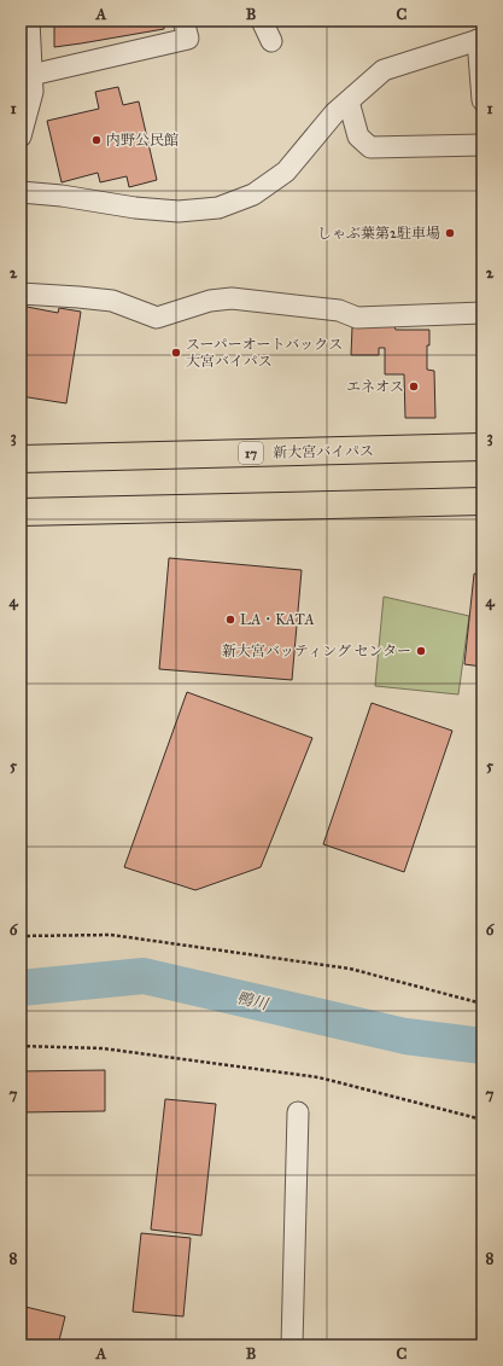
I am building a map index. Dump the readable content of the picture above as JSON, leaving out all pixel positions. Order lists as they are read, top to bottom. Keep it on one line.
{"streets":{"highway":["新大宮バイパス","17"]},"water":["鴨川"],"places":["内野公民館","しゃぶ葉第2駐車場","スーパーオートバックス 大宮バイパス","エネオス","LA・KATA","新大宮バッティング センター"],"grid":{"columns":["A","B","C"],"rows":["1","2","3","4","5","6","7","8"]}}
